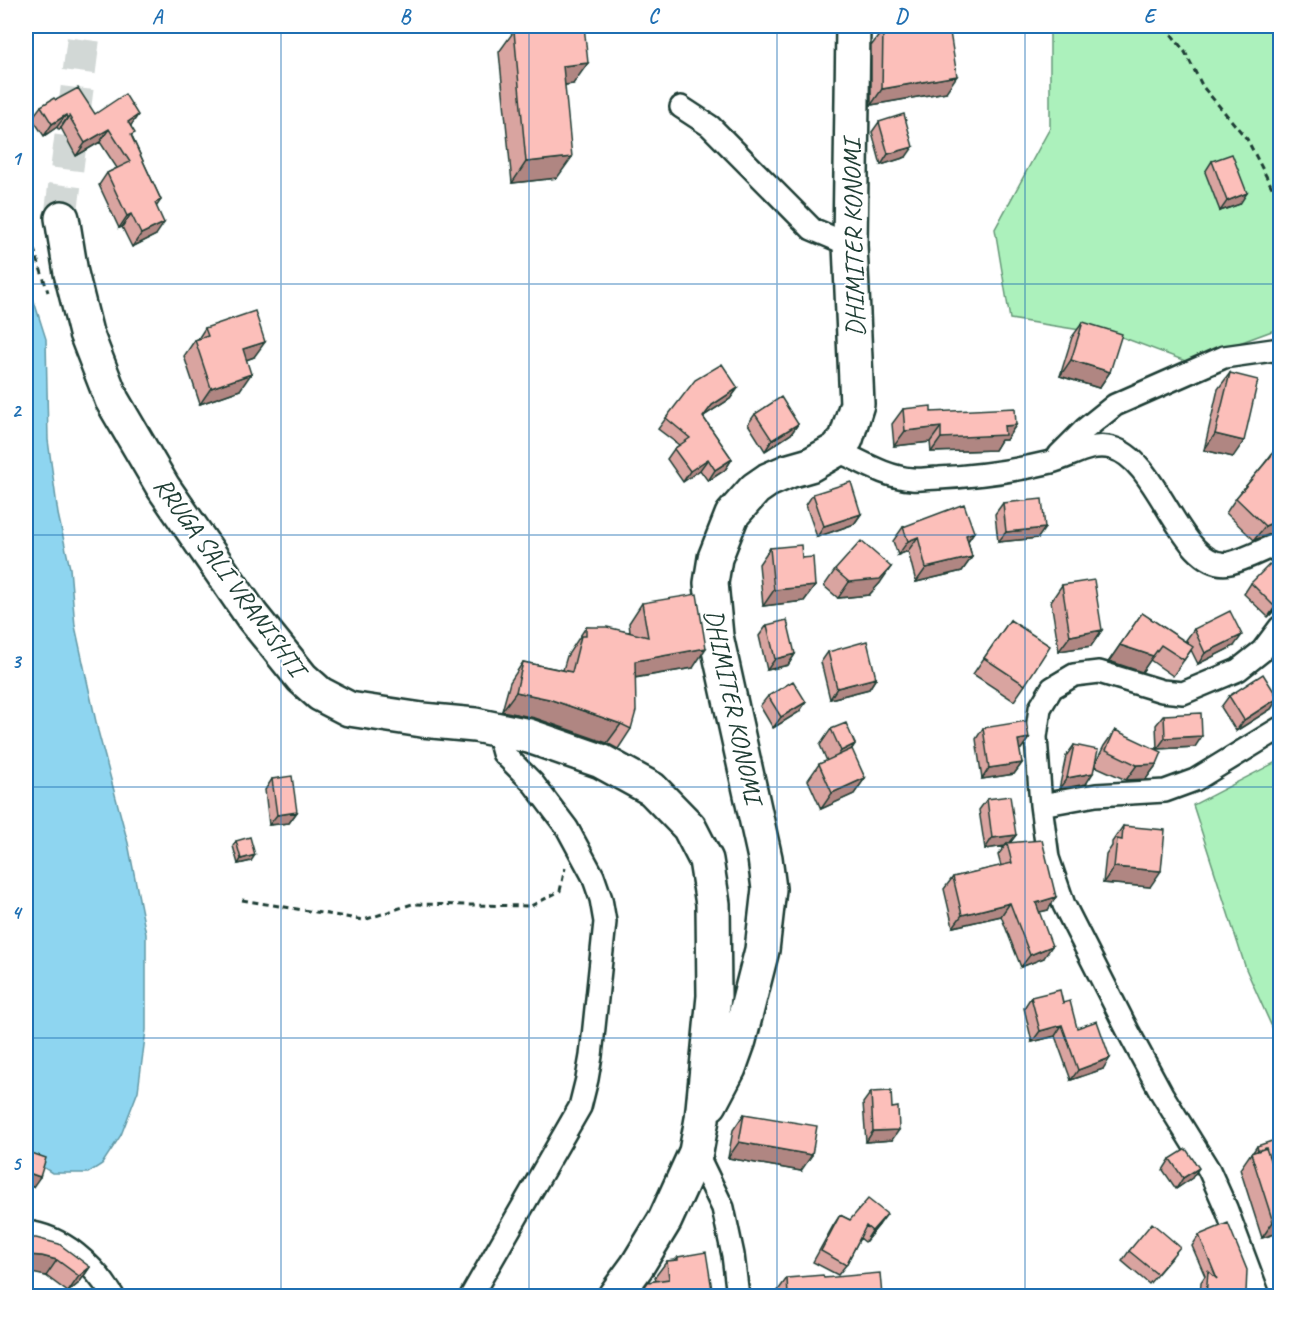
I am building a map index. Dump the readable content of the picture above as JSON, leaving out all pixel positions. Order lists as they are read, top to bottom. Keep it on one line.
{"streets":{"main road":["DHIMITER KONOMI","RRUGA SALI VRANISHTI"]},"crossings":[["DHIMITER KONOMI","RRUGA SALI VRANISHTI"]],"grid":{"columns":["A","B","C","D","E"],"rows":["1","2","3","4","5"]}}
